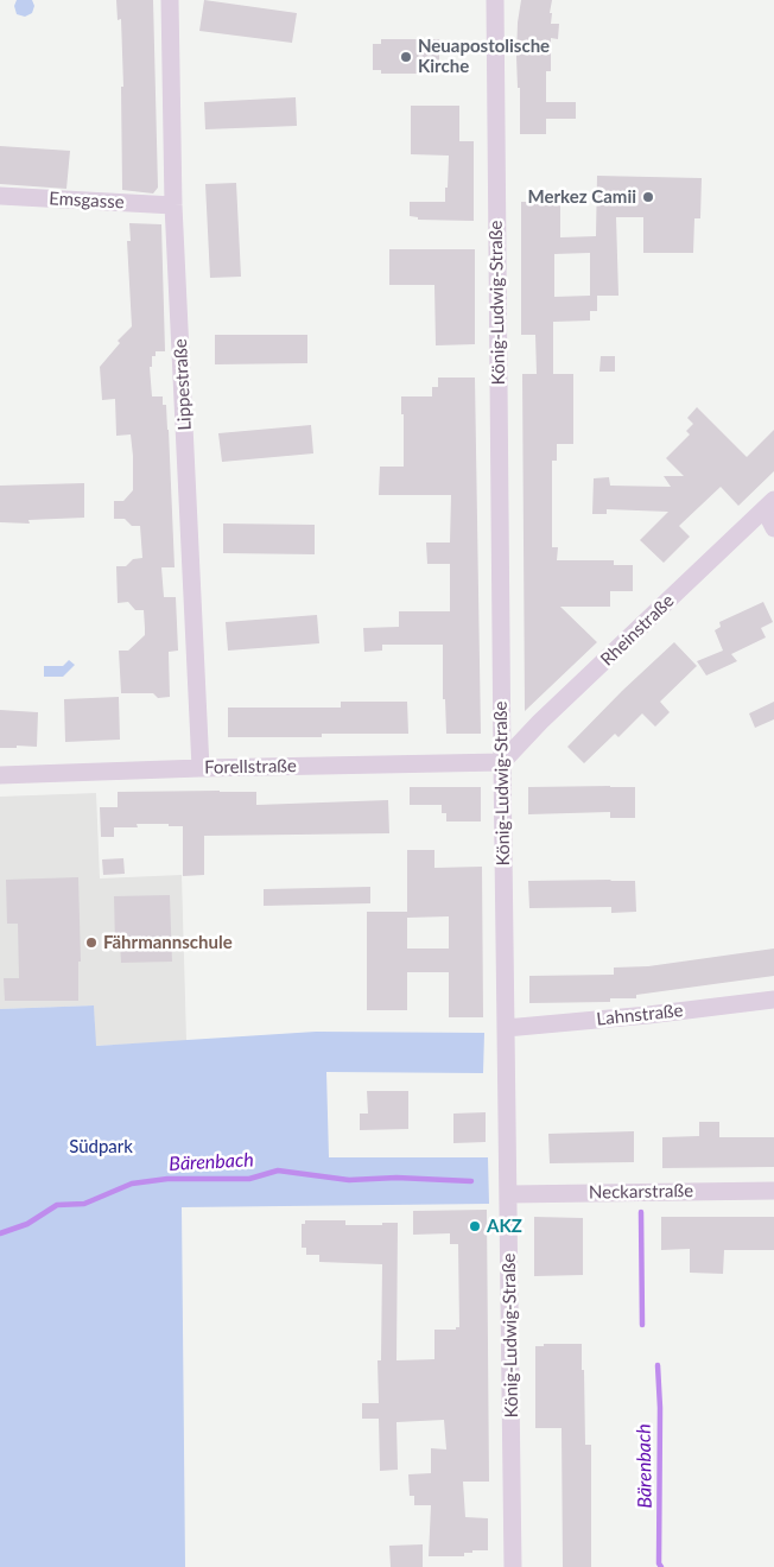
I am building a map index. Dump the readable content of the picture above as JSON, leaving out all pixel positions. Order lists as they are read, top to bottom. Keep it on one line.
{"streets":{"street":["Emsgasse","König-Ludwig-Straße","Lippestraße","Rheinstraße","Forellstraße","Lahnstraße","Neckarstraße"]},"crossings":[["Emsgasse","Lippestraße"],["König-Ludwig-Straße","Rheinstraße"],["König-Ludwig-Straße","Forellstraße"],["König-Ludwig-Straße","Lahnstraße"],["König-Ludwig-Straße","Neckarstraße"],["Lippestraße","Forellstraße"],["Rheinstraße","Forellstraße"]],"water":["Bärenbach"],"parks":["Südpark"],"places":["Neuapostolische Kirche","Merkez Camii","Fährmannschule","AKZ"]}
